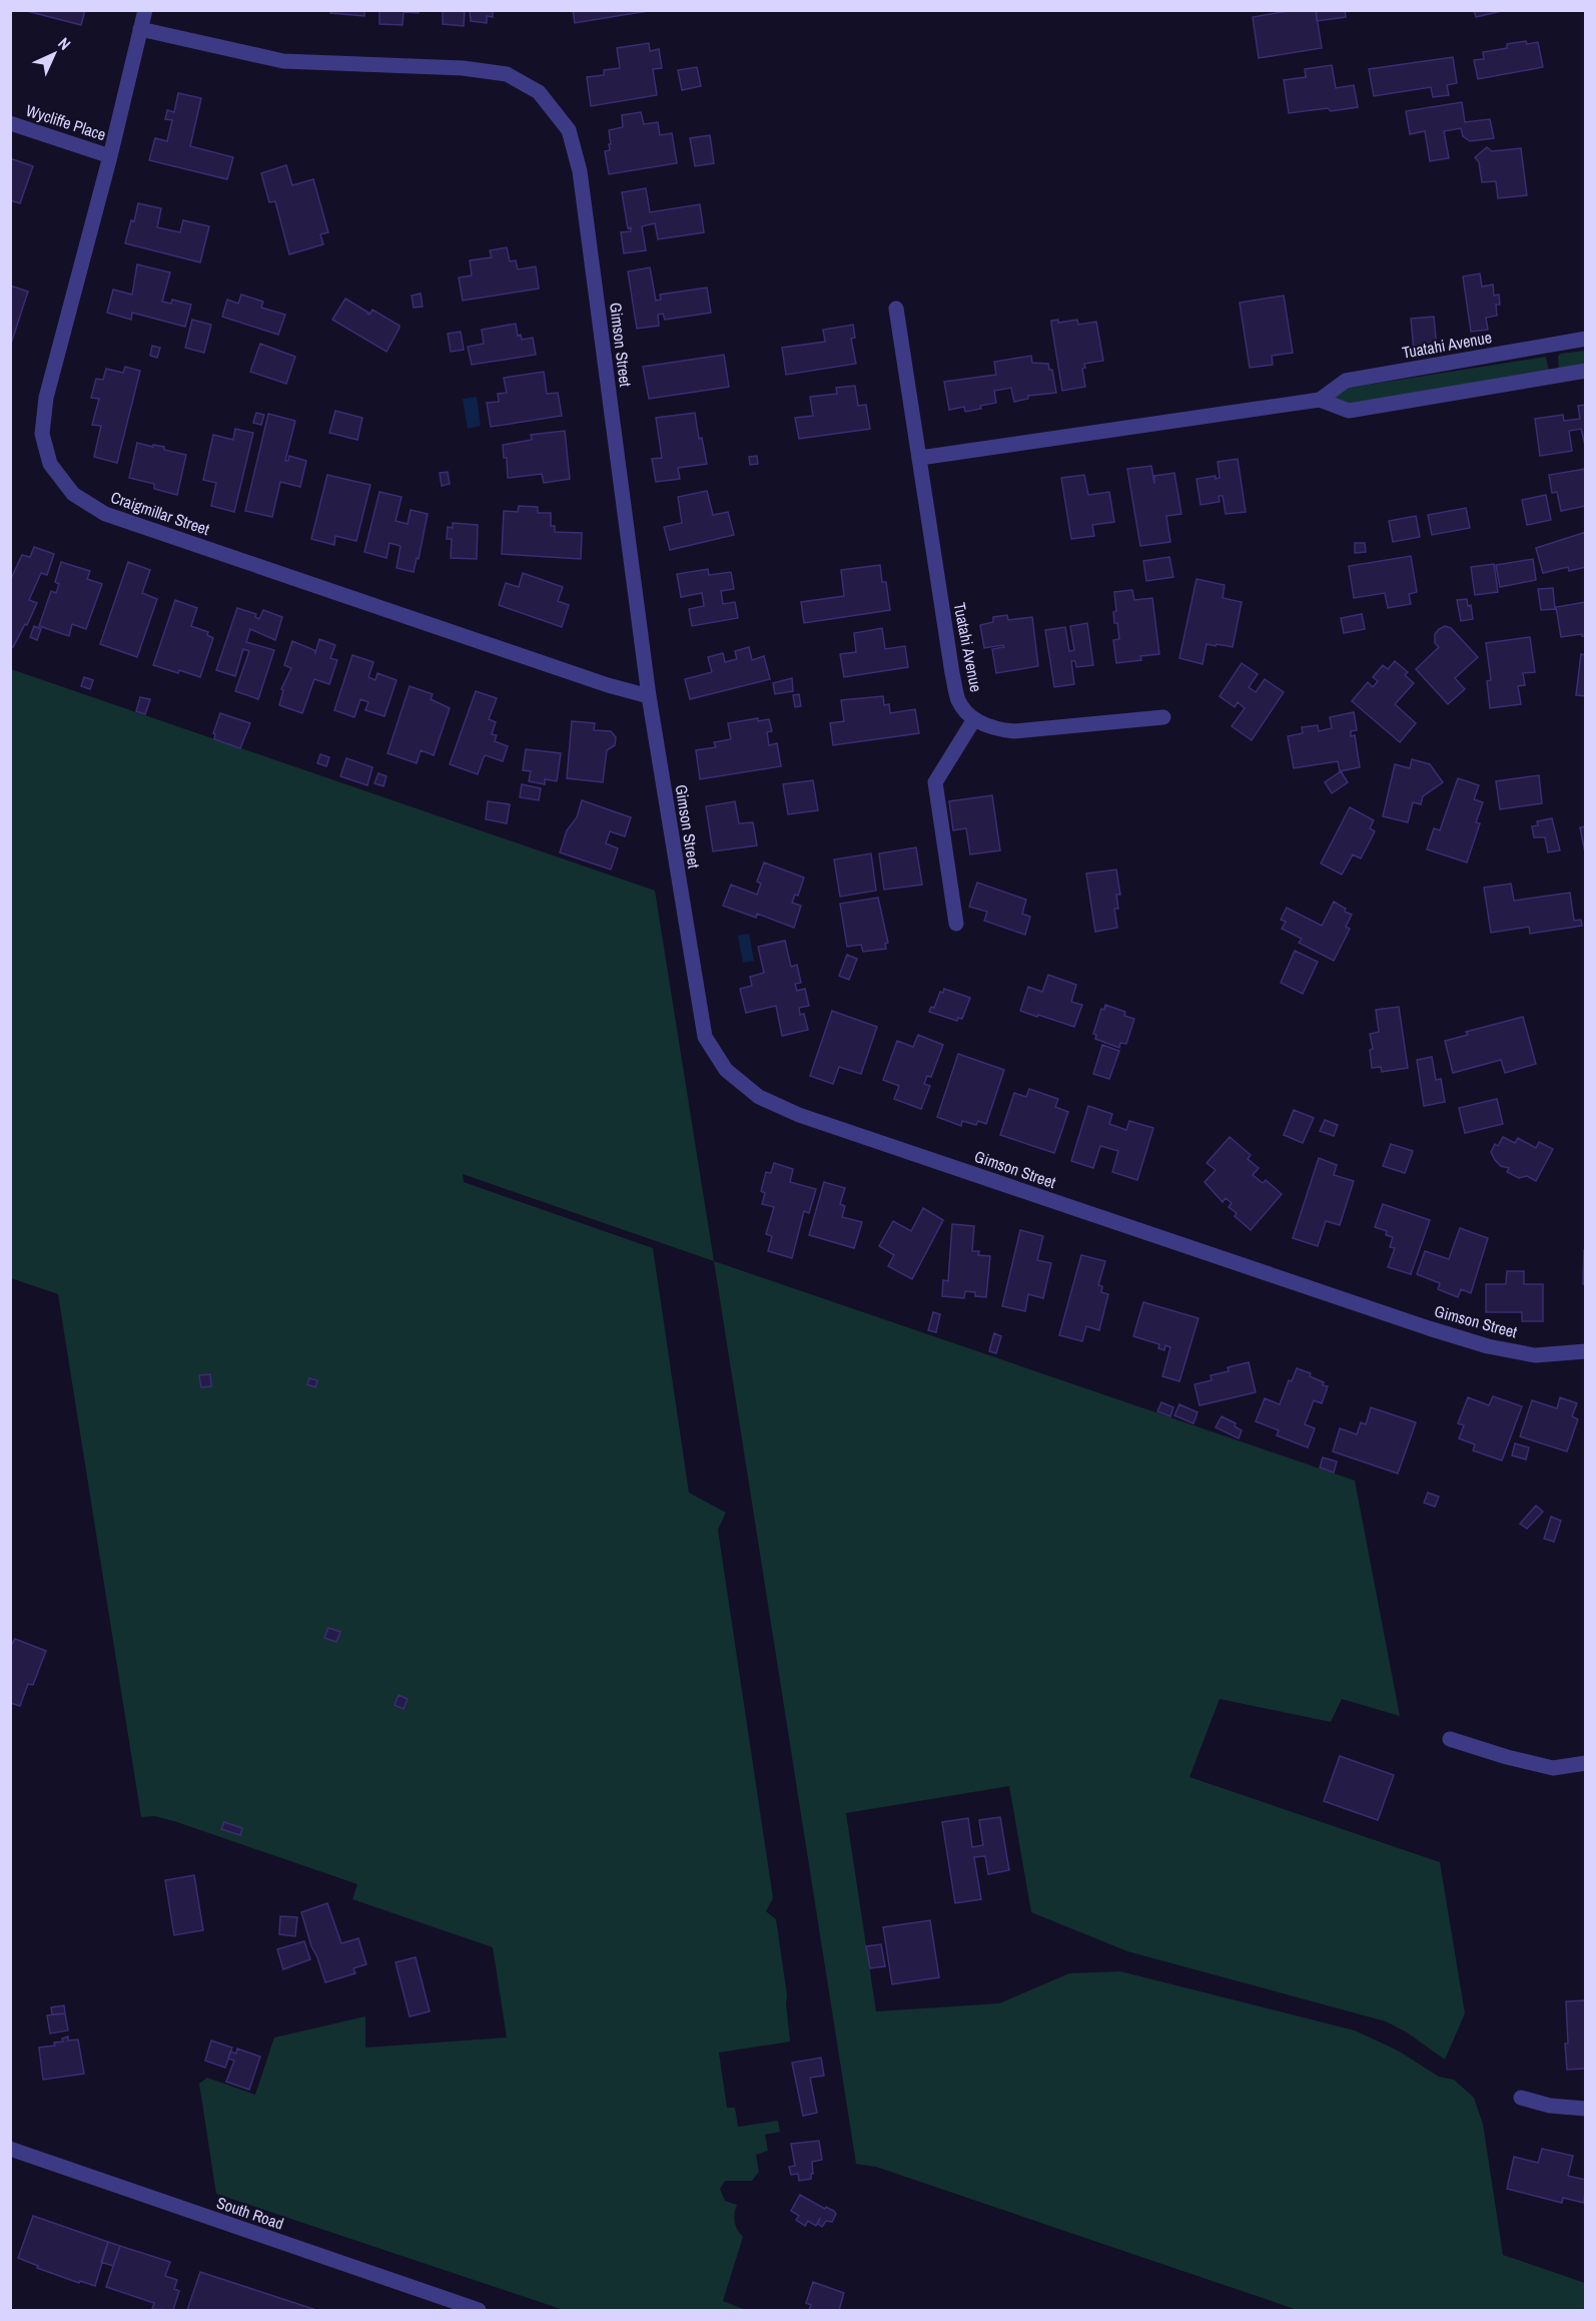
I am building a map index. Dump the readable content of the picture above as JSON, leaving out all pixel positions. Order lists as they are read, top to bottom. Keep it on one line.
{"streets":{"street":["Wycliffe Place","Gimson Street","Tuatahi Avenue","Craigmillar Street","South Road"]},"crossings":[["Wycliffe Place","Craigmillar Street"],["Gimson Street","Craigmillar Street"]],"north":"top right"}
